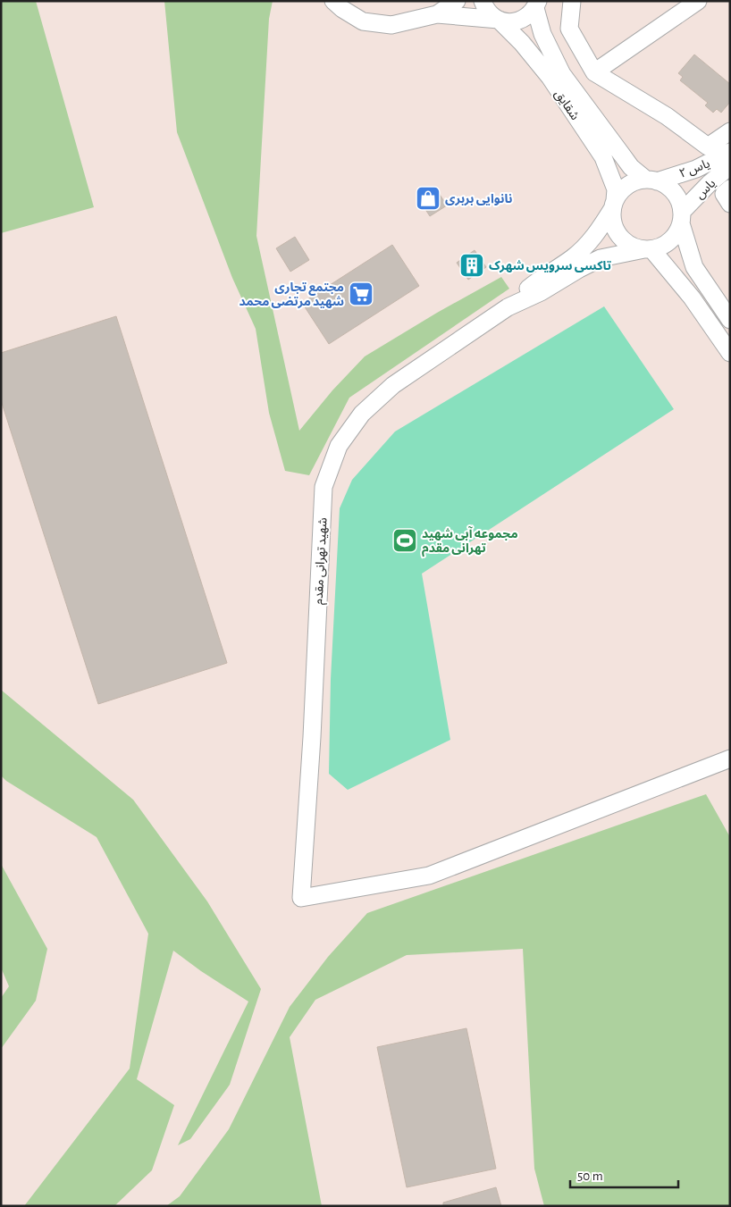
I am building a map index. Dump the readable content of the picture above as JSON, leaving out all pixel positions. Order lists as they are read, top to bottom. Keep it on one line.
{"streets":{"street":["شقایق","یاس ۲","یاس","شهید تهرانی مقدم"]},"crossings":[["شقایق","یاس ۲"],["شقایق","یاس"],["شقایق","شهید تهرانی مقدم"],["یاس ۲","یاس"],["یاس ۲","شهید تهرانی مقدم"],["یاس","شهید تهرانی مقدم"]],"places":{"shop":["نانوایی بربری"],"building":["تاکسی سرویس شهرک"],"supermarket":["مجتمع تجاری شهید مرتضی محمد"],"sports":["مجموعه آبی شهید تهرانی مقدم"]},"scale_bar":"50 m"}
